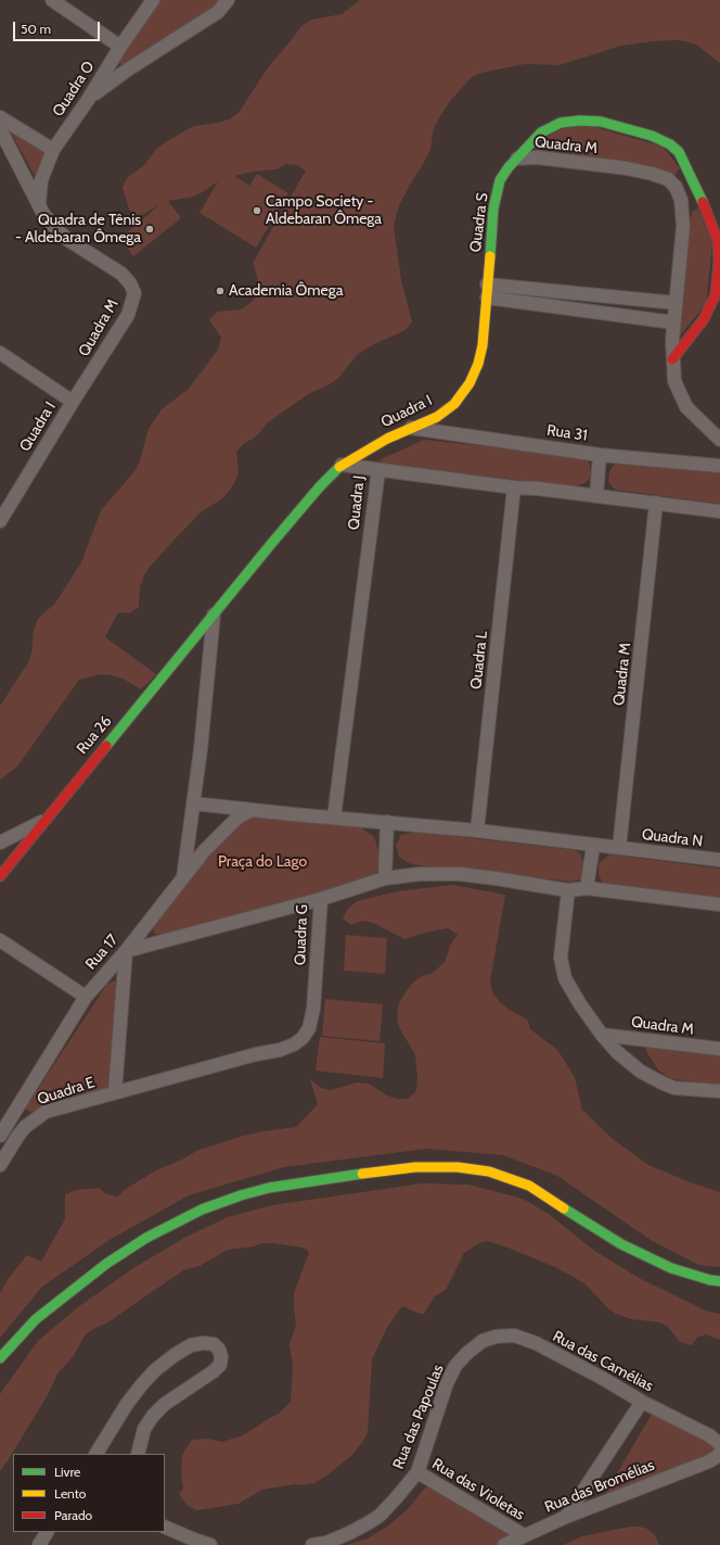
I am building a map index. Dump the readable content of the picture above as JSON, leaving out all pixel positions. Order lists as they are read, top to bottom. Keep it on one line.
{"streets":{"street":["Quadra O","Quadra M","Quadra S","Quadra I","Rua 31","Quadra J","Quadra L","Rua 26","Quadra N","Quadra G","Rua 17","Quadra E","Rua das Camélias","Rua das Papoulas","Rua das Bromélias","Rua das Violetas"]},"crossings":[["Quadra M","Quadra S"],["Quadra M","Quadra I"],["Quadra M","Quadra N"],["Quadra S","Quadra I"],["Quadra I","Rua 31"],["Quadra I","Quadra J"],["Quadra J","Rua 26"],["Quadra G","Rua 17"],["Quadra G","Quadra E"],["Rua das Camélias","Rua das Papoulas"],["Rua das Papoulas","Rua das Violetas"],["Rua das Bromélias","Rua das Violetas"]],"parks":["Praça do Lago"],"places":["Campo Society - Aldebaran Ômega","Quadra de Tênis - Aldebaran Ômega","Academia Ômega"],"legend":["Livre","Lento","Parado"],"scale_bar":"50 m"}
